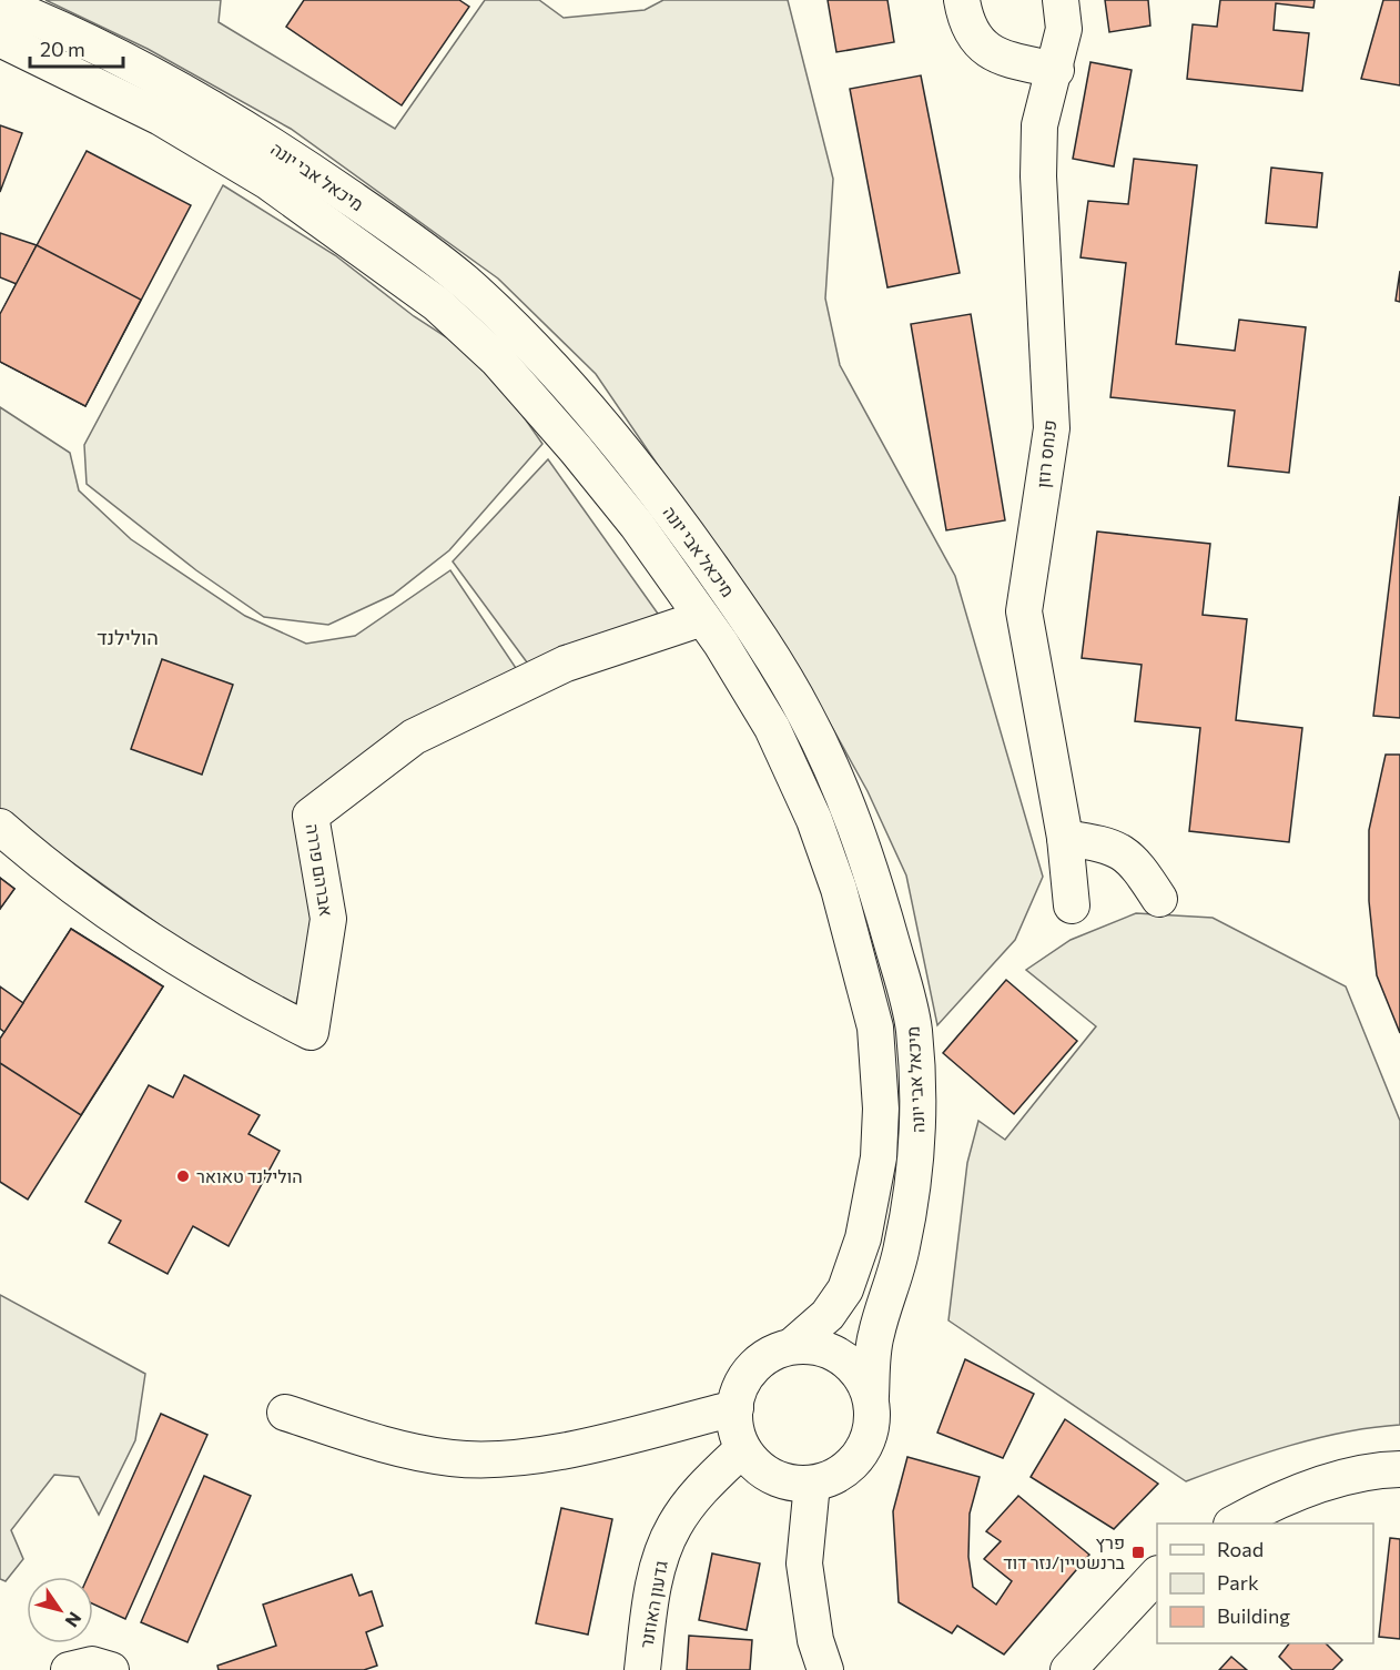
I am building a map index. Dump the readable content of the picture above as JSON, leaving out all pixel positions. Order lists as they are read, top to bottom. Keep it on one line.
{"streets":{"street":["מיכאל אבי יונה","פנחס רוזן","אברהם פררה","גדעון האוזנר"]},"crossings":[["מיכאל אבי יונה","אברהם פררה"],["מיכאל אבי יונה","גדעון האוזנר"]],"districts":["הולילנד"],"places":{"other":["הולילנד טאואר"],"transit":["פרץ ברנשטיין/נזר דוד"]},"legend":["Road","Park","Building"],"scale_bar":"20 m","north":"bottom right"}
